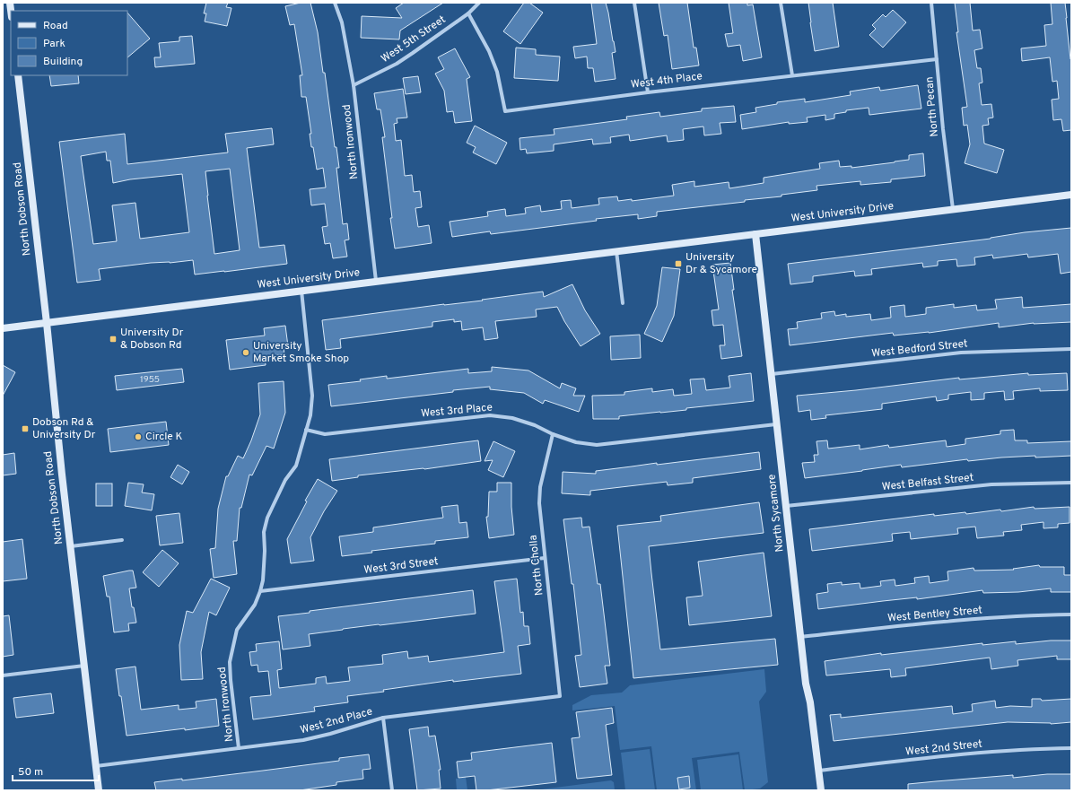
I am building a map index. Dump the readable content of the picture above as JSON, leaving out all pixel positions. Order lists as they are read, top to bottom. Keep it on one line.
{"streets":{"main road":["North Dobson Road","West University Drive","North Sycamore"],"street":["West 5th Street","West 4th Place","North Pecan","North Ironwood","West Bedford Street","West 3rd Place","West Belfast Street","North Cholla","West 3rd Street","West Bentley Street","West 2nd Place","West 2nd Street"]},"crossings":[["West 5th Street","West 4th Place"],["West 5th Street","North Ironwood"],["West 4th Place","North Pecan"],["North Pecan","West University Drive"],["North Ironwood","West University Drive"],["North Ironwood","West 3rd Place"],["North Ironwood","West 3rd Street"],["North Ironwood","West 2nd Place"],["North Dobson Road","West University Drive"],["North Dobson Road","West 2nd Place"],["West University Drive","North Sycamore"],["West Bedford Street","North Sycamore"],["West 3rd Place","North Sycamore"],["West 3rd Place","North Cholla"],["West Belfast Street","North Sycamore"],["North Sycamore","West Bentley Street"],["North Sycamore","West 2nd Street"],["North Cholla","West 3rd Street"],["North Cholla","West 2nd Place"]],"places":{"transit":["University Dr & Sycamore","University Dr & Dobson Rd","Dobson Rd & University Dr"],"other":["University Market Smoke Shop","Circle K"]},"house_numbers":["1955"],"legend":["Road","Park","Building"],"scale_bar":"50 m"}
